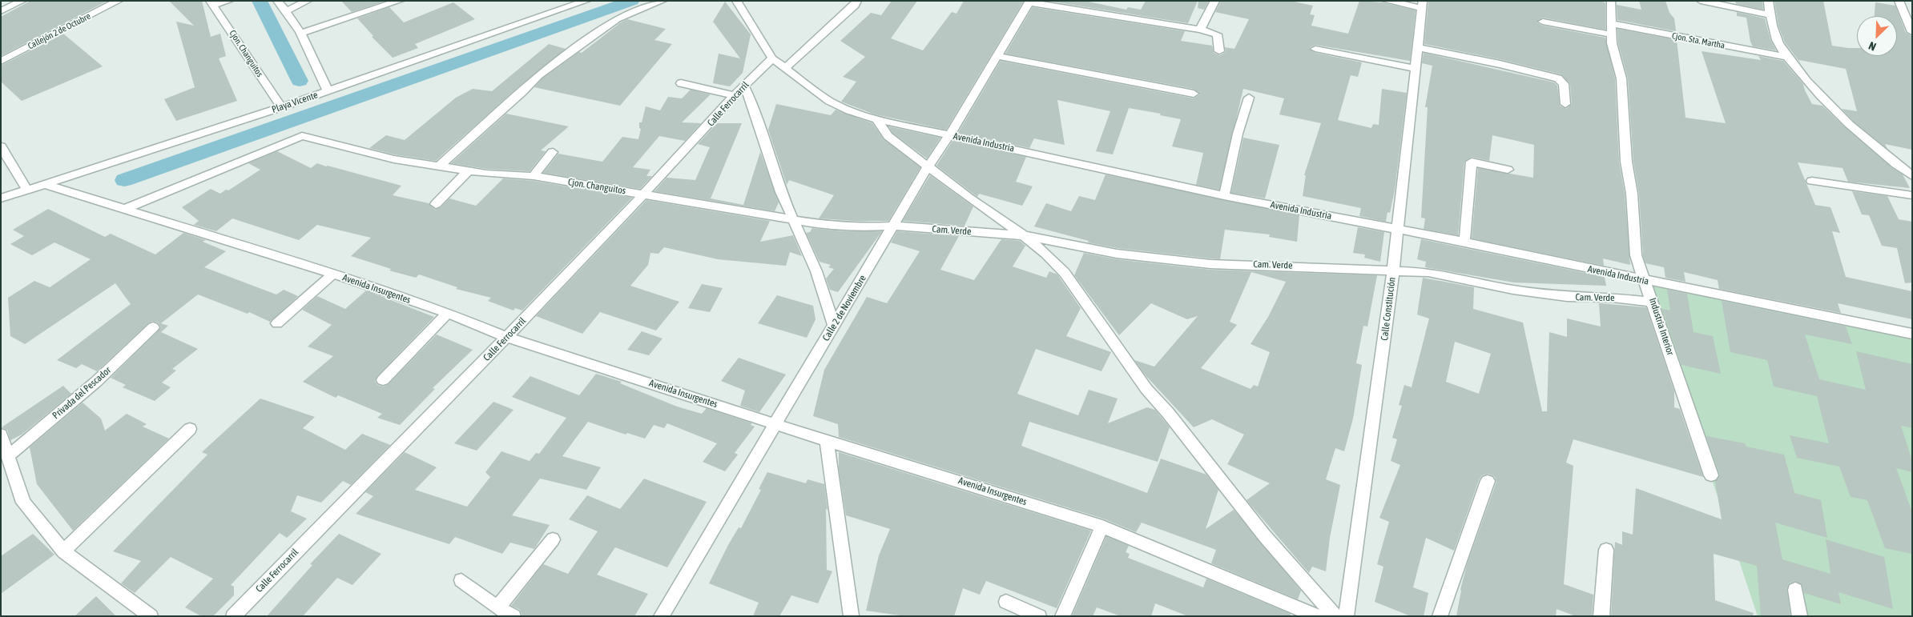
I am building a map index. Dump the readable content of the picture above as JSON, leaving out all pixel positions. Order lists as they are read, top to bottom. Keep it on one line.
{"streets":{"street":["Callejón 2 de Octubre","Cjon. Sta. Martha","Cjon. Changuitos","Playa Vicente","Calle Ferrocarril","Avenida Industria","Cam. Verde","Avenida Insurgentes","Calle 2 de Noviembre","Calle Constitución","Industria Interior","Privada del Pescador"]},"crossings":[["Cjon. Sta. Martha","Industria Interior"],["Cjon. Changuitos","Playa Vicente"],["Cjon. Changuitos","Calle Ferrocarril"],["Cjon. Changuitos","Cam. Verde"],["Cjon. Changuitos","Avenida Insurgentes"],["Cjon. Changuitos","Calle 2 de Noviembre"],["Playa Vicente","Avenida Insurgentes"],["Calle Ferrocarril","Avenida Industria"],["Calle Ferrocarril","Avenida Insurgentes"],["Avenida Industria","Calle 2 de Noviembre"],["Avenida Industria","Calle Constitución"],["Avenida Industria","Industria Interior"],["Cam. Verde","Calle 2 de Noviembre"],["Cam. Verde","Calle Constitución"],["Cam. Verde","Industria Interior"],["Avenida Insurgentes","Calle 2 de Noviembre"]],"north":"bottom left"}
